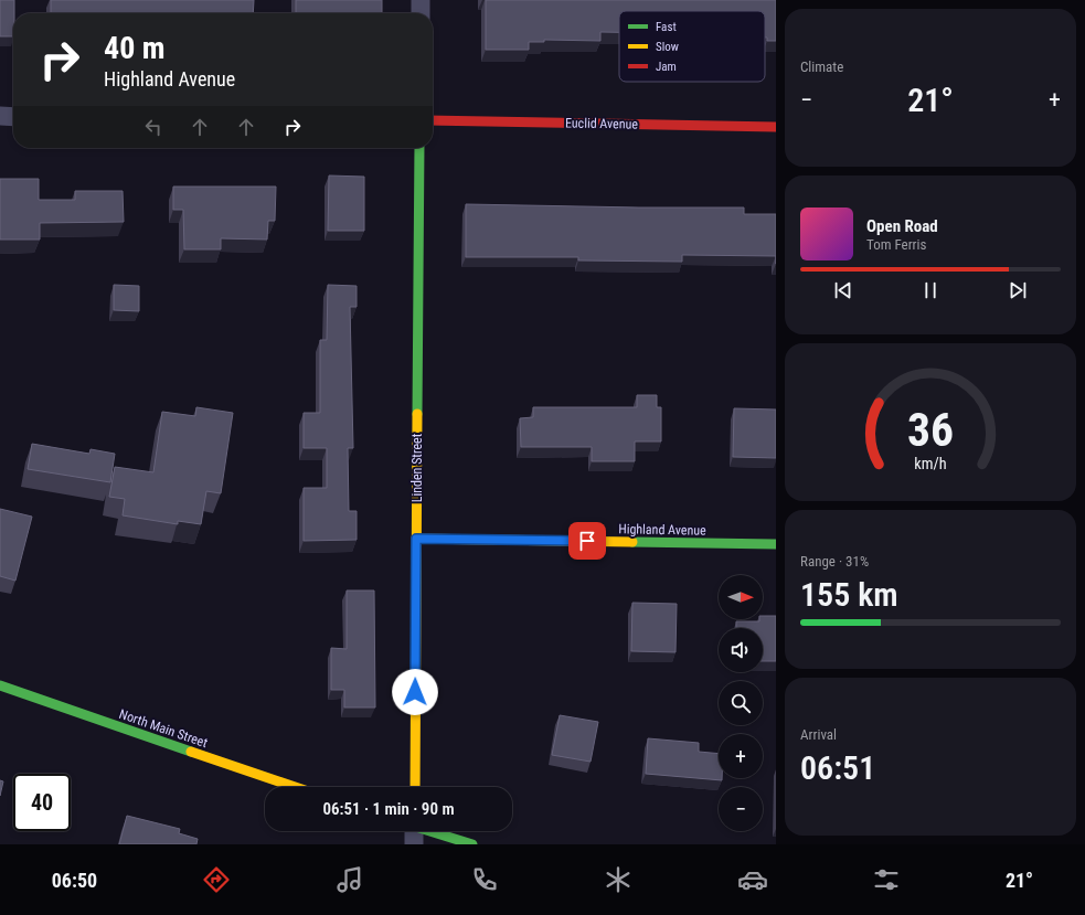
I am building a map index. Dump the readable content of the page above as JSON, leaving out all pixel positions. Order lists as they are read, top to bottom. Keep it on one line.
{"streets":{"street":["Euclid Avenue","Linden Street","Highland Avenue","North Main Street"]},"crossings":[["Linden Street","Highland Avenue"]],"legend":["Fast","Slow","Jam"],"north":"right","page":{"tile":["Climate",["Range · 31%","155 km"],["Arrival","06:51"]],"turn":["40 m","Highland Avenue"],"heat":["−","21°","+"],"song":["Open Road","Tom Ferris"],"map_buttons":["+","−"],"limit":"40","trip":"06:51 · 1 min · 90 m","tabs":["06:50","21°"],"gauge":["36","km/h"]}}
